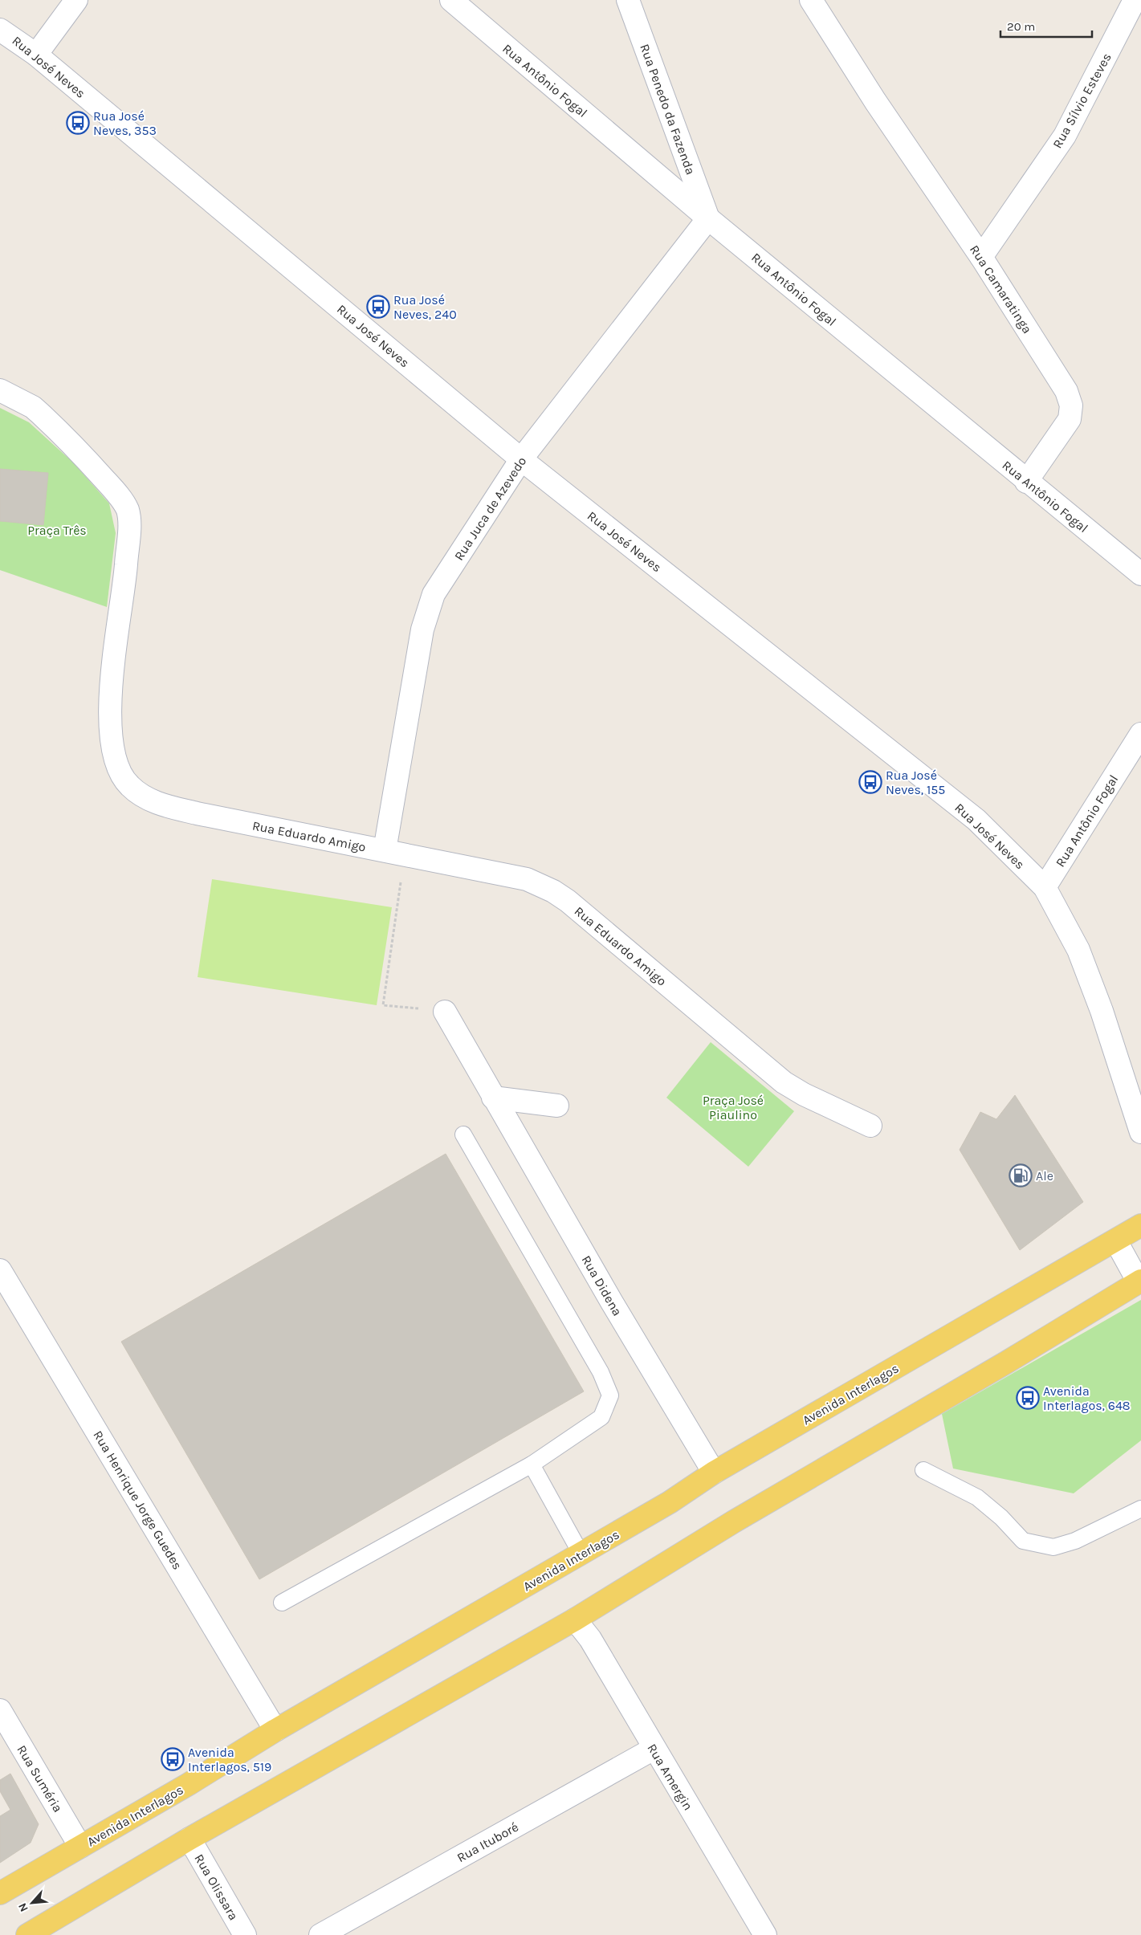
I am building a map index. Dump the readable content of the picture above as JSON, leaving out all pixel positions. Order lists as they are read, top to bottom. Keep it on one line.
{"streets":{"main road":["Avenida Interlagos"],"street":["Rua José Neves","Rua Antônio Fogal","Rua Sílvio Esteves","Rua Penedo da Fazenda","Rua Camaratinga","Rua Juca de Azevedo","Rua Eduardo Amigo","Rua Didena","Rua Henrique Jorge Guedes","Rua Amergin","Rua Suméria","Rua Ituboré","Rua Olissara"]},"crossings":[["Rua José Neves","Rua Antônio Fogal"],["Rua José Neves","Rua Juca de Azevedo"],["Rua Antônio Fogal","Rua Penedo da Fazenda"],["Rua Antônio Fogal","Rua Camaratinga"],["Rua Antônio Fogal","Rua Juca de Azevedo"],["Rua Sílvio Esteves","Rua Camaratinga"],["Rua Penedo da Fazenda","Rua Juca de Azevedo"],["Rua Juca de Azevedo","Rua Eduardo Amigo"],["Rua Didena","Avenida Interlagos"],["Avenida Interlagos","Rua Henrique Jorge Guedes"],["Avenida Interlagos","Rua Suméria"],["Rua Amergin","Rua Ituboré"]],"parks":["Praça Três","Praça José Piaulino"],"places":{"bus stop":["Rua José Neves, 353","Rua José Neves, 240","Rua José Neves, 155","Avenida Interlagos, 648","Avenida Interlagos, 519"],"fuel station":["Ale"]},"scale_bar":"20 m","north":"bottom left"}
